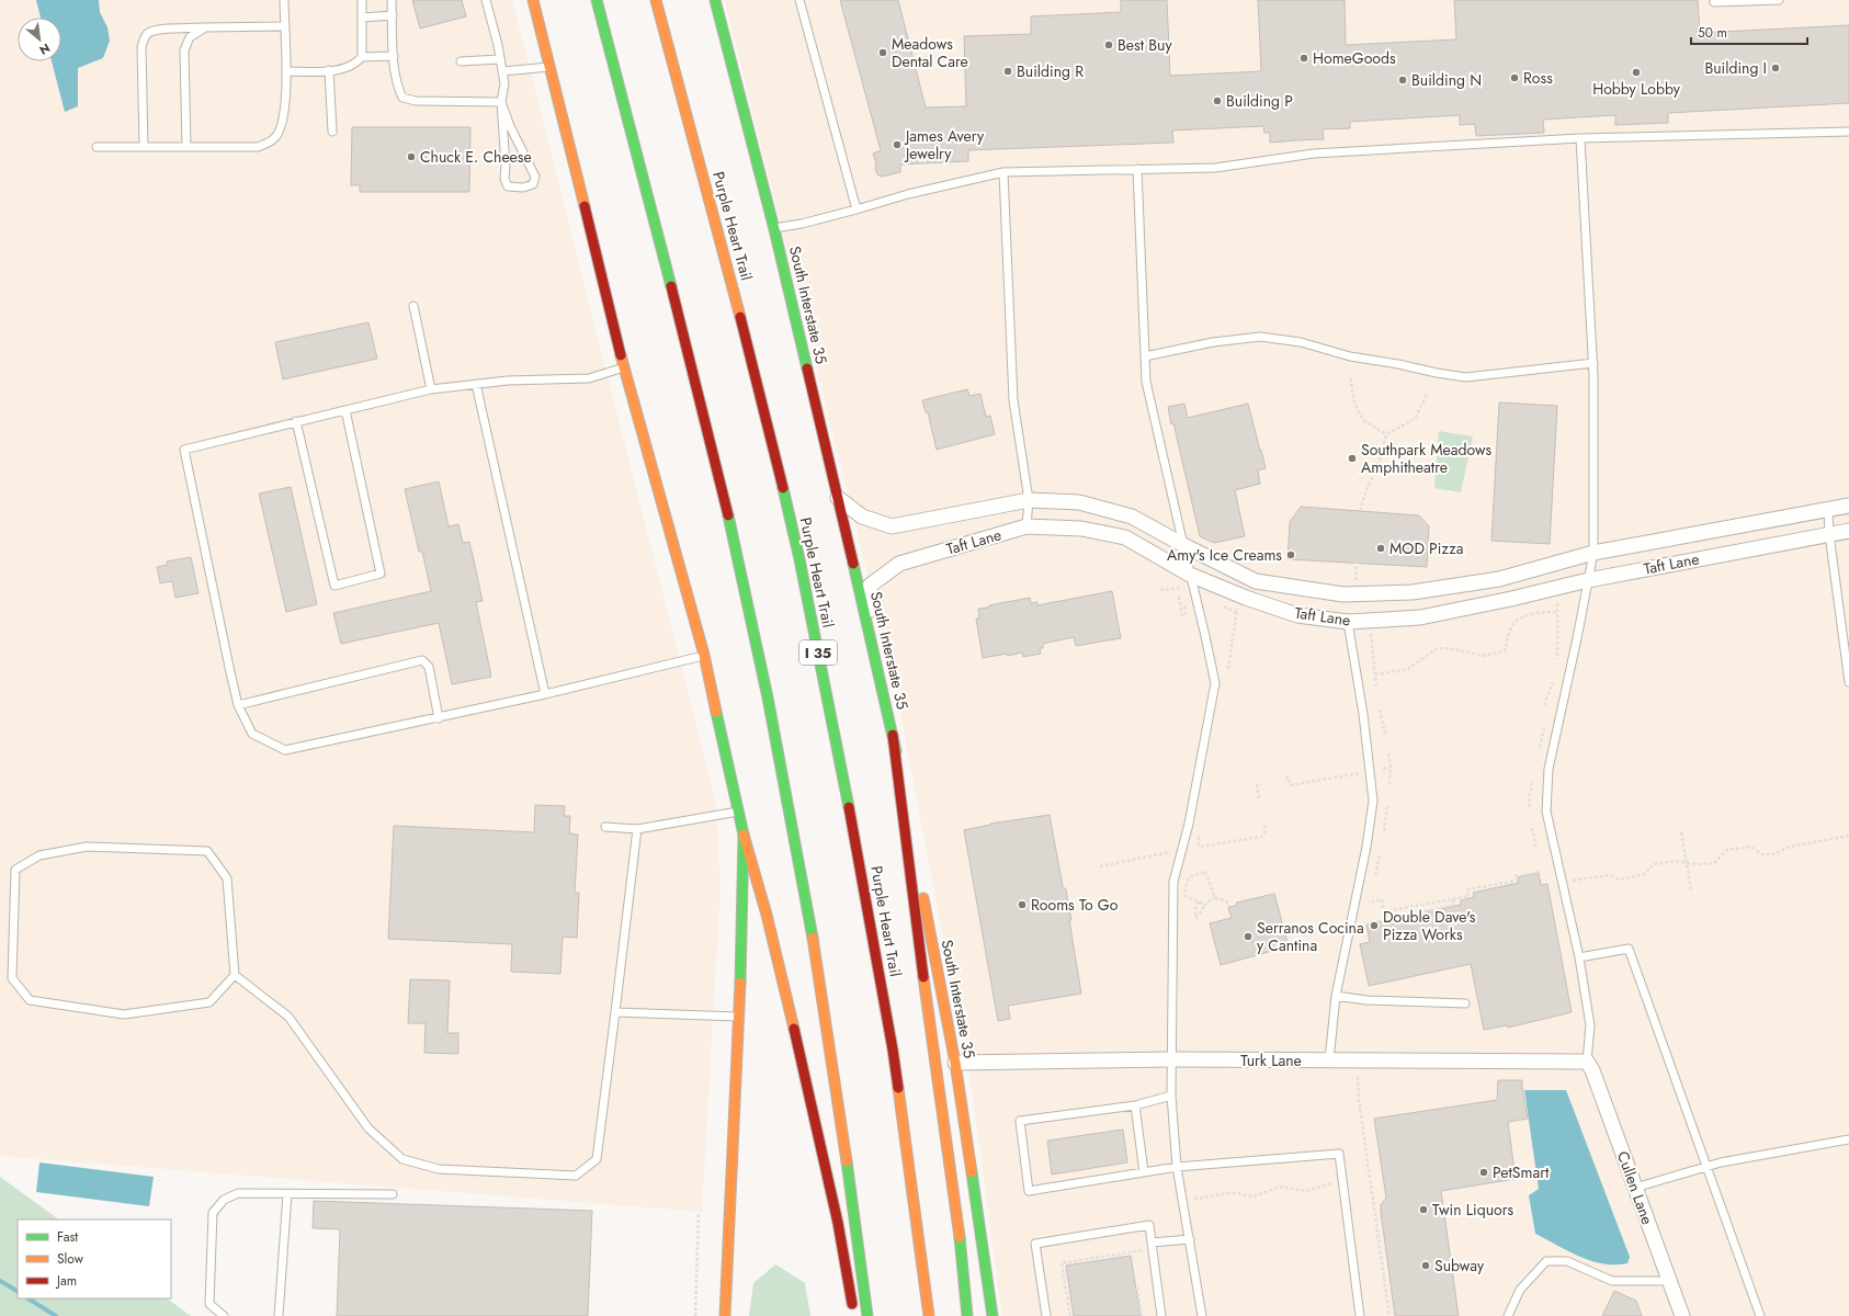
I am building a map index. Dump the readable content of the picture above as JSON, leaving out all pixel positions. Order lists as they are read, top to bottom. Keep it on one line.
{"streets":{"main road":["Purple Heart Trail","South Interstate 35","I 35"],"street":["Taft Lane","Turk Lane","Cullen Lane"]},"crossings":[["South Interstate 35","Taft Lane"],["South Interstate 35","Turk Lane"],["Turk Lane","Cullen Lane"]],"places":["Best Buy","Meadows Dental Care","HomeGoods","Building I","Building R","Hobby Lobby","Ross","Building N","Building P","James Avery Jewelry","Chuck E. Cheese","Southpark Meadows Amphitheatre","MOD Pizza","Amy's Ice Creams","Rooms To Go","Double Dave's Pizza Works","Serranos Cocina y Cantina","PetSmart","Twin Liquors","Subway"],"legend":["Fast","Slow","Jam"],"scale_bar":"50 m","north":"bottom right"}
